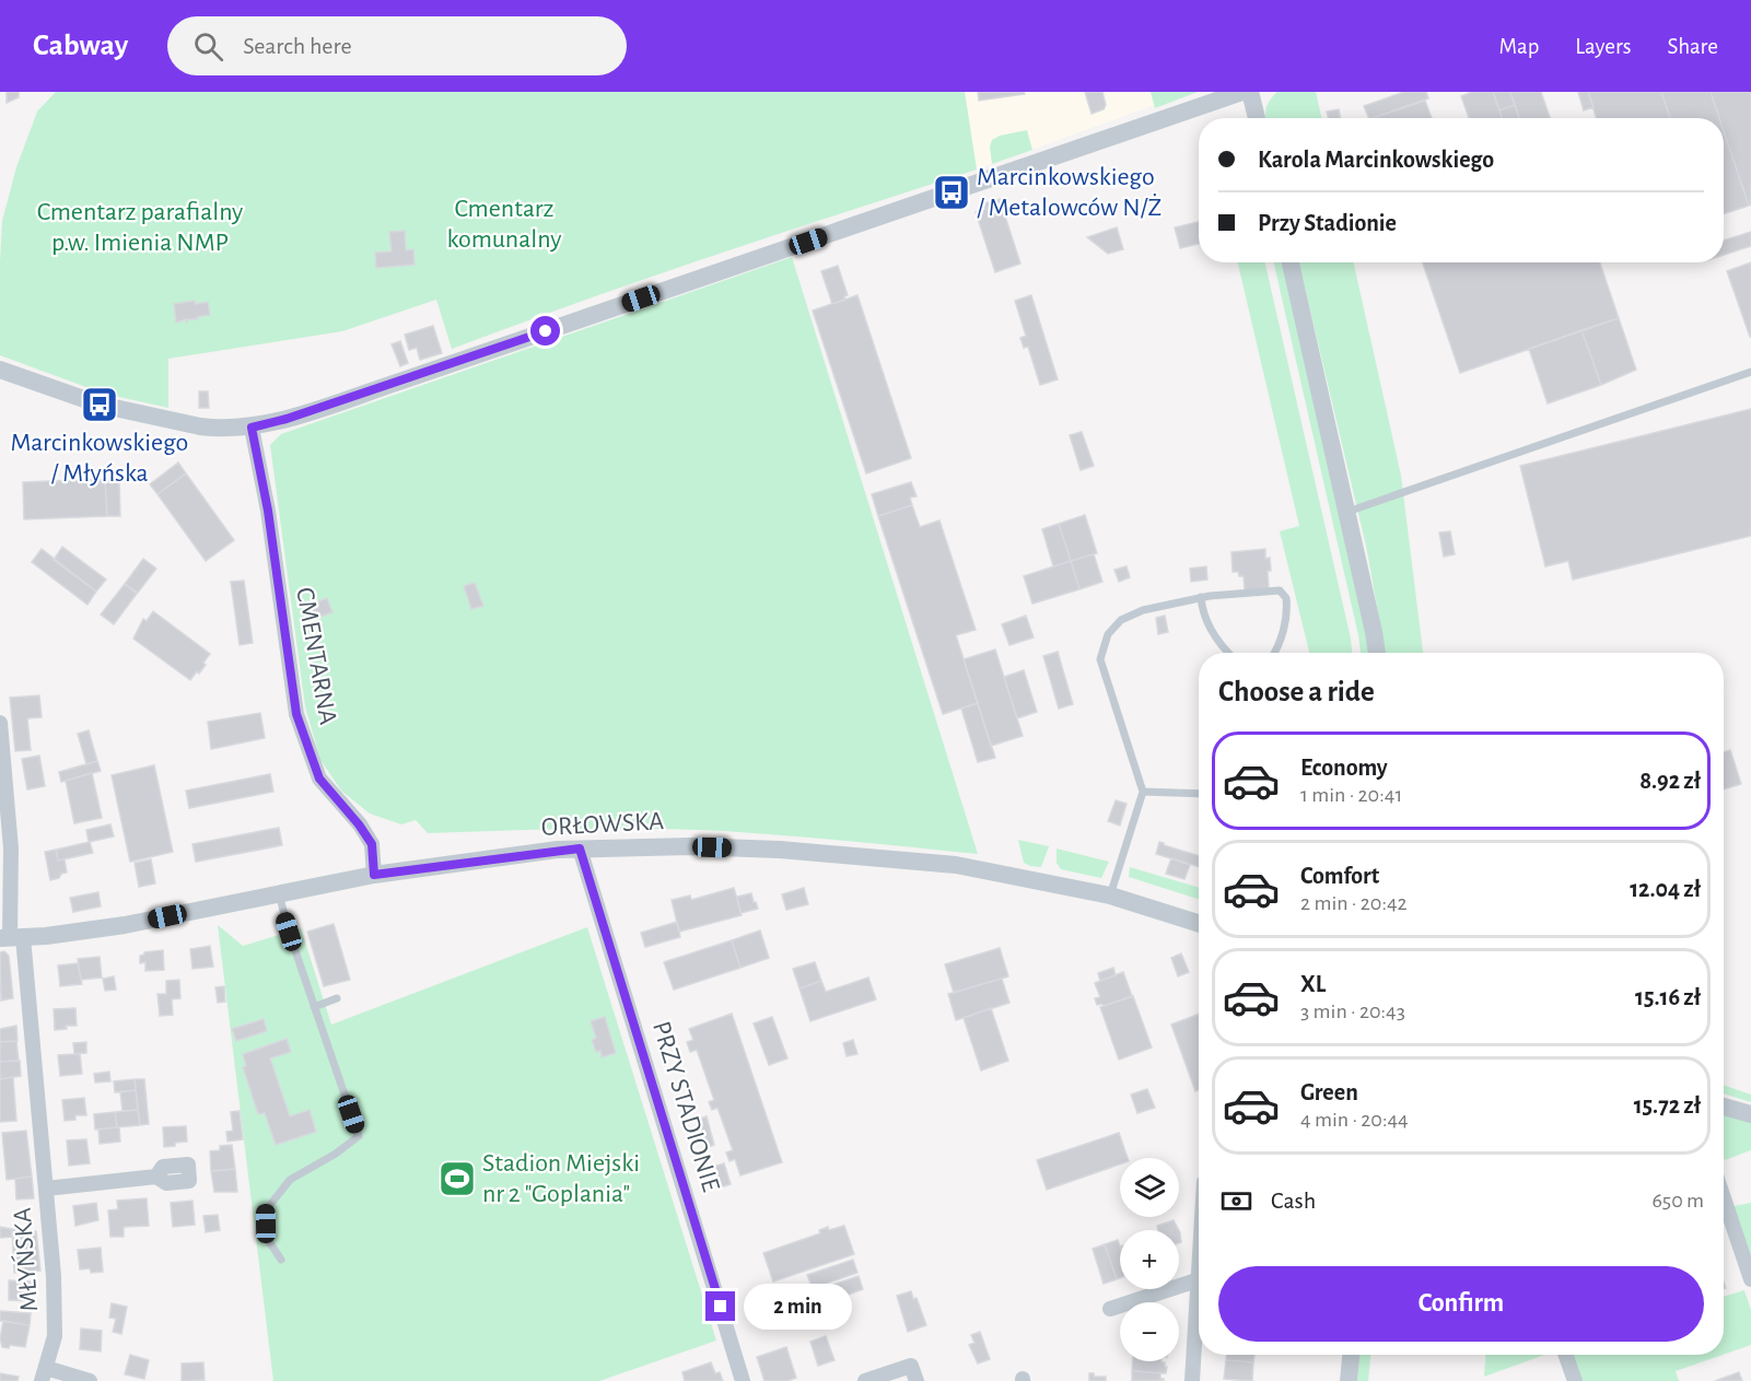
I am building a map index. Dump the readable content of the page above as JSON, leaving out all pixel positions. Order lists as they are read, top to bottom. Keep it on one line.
{"streets":{"street":["CMENTARNA","ORŁOWSKA","PRZY STADIONIE","MŁYŃSKA"]},"crossings":[["CMENTARNA","ORŁOWSKA"],["ORŁOWSKA","PRZY STADIONIE"],["ORŁOWSKA","MŁYŃSKA"]],"parks":["Cmentarz komunalny","Cmentarz parafialny p.w. Imienia NMP"],"places":{"bus stop":["Marcinkowskiego / Metalowców N/Ż","Marcinkowskiego / Młyńska"],"sports":["Stadion Miejski nr 2 \"Goplania\""]},"page":{"header":"Cabway","search":"Search here","nav":["Map","Layers","Share"],"banner":["Karola Marcinkowskiego","Przy Stadionie"],"heading":"Choose a ride","list":[{"name":"Economy","note":"1 min · 20:41","value":"8.92 zł"},{"name":"Comfort","note":"2 min · 20:42","value":"12.04 zł"},{"name":"XL","note":"3 min · 20:43","value":"15.16 zł"},{"name":"Green","note":"4 min · 20:44","value":"15.72 zł"}],"map_buttons":["+","−"],"pay":["Cash","650 m"],"buttons":"Confirm","bubble":"2 min"}}
